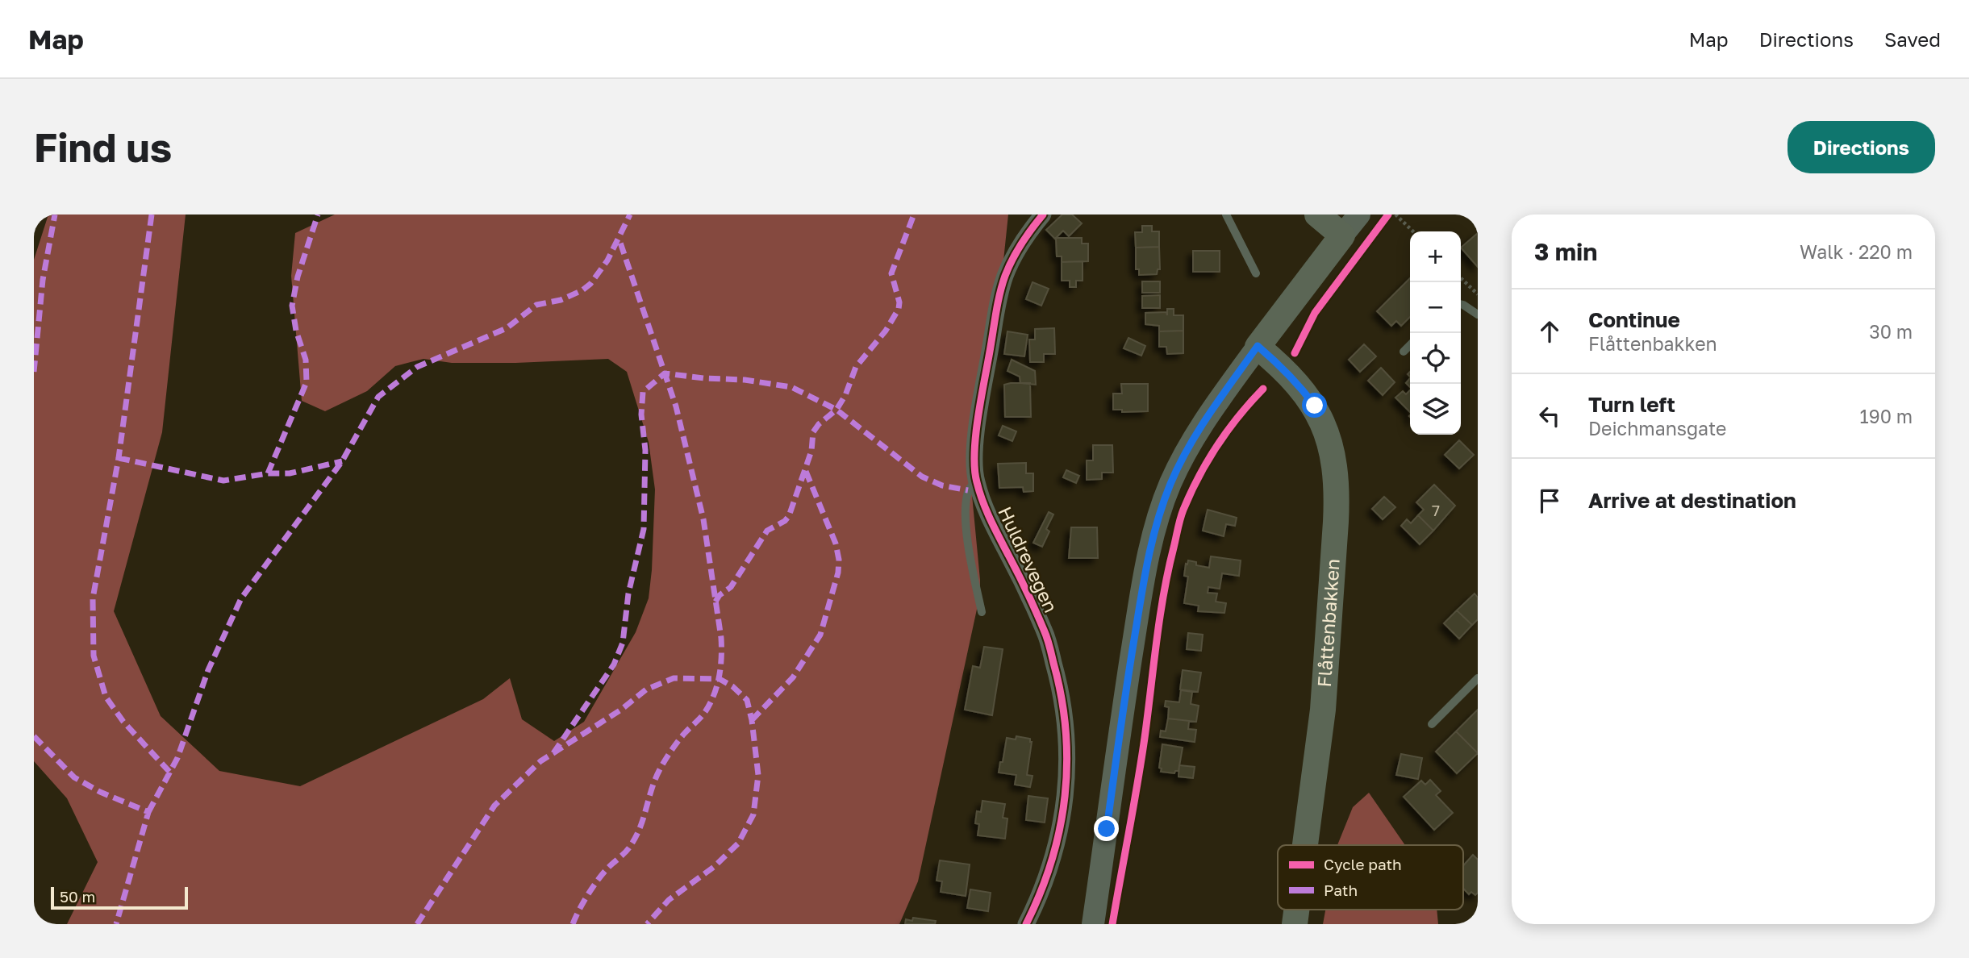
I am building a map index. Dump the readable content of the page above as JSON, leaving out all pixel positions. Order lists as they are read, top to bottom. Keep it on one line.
{"streets":{"main road":["Flåttenbakken"],"street":["Huldrevegen"]},"house_numbers":["7"],"legend":["Cycle path","Path"],"scale_bar":"50 m","page":{"header":"Map","nav":["Map","Directions","Saved"],"buttons":"Directions","title":"Find us","heading":["3 min","Walk · 220 m"],"map_buttons":["+","−"],"list":[["Continue","Flåttenbakken","30 m"],["Turn left","Deichmansgate","190 m"],"Arrive at destination"],"scale":"50 m"}}
